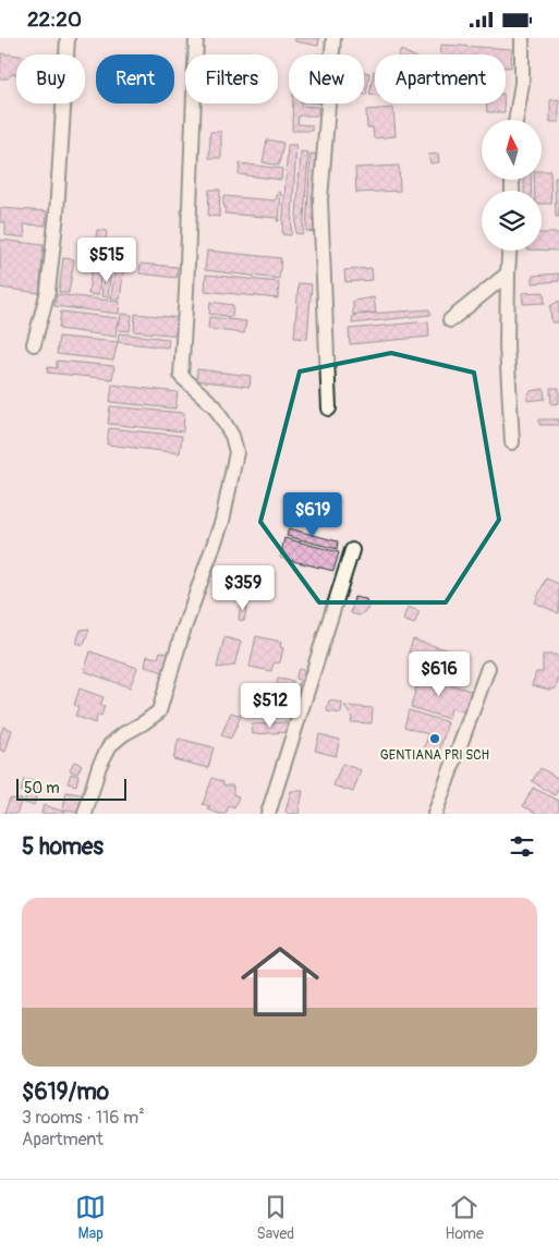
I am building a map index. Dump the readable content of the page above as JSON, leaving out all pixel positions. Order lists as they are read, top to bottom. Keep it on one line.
{"places":["GENTIANA PRI SCH"],"scale_bar":"50 m","north":"top","page":{"status":"22:20","chip":["Buy","Rent","Filters","New","Apartment"],"price":["$515","$619","$359","$616","$512"],"scale":"50 m","heading":"5 homes","list":[{"name":"$619/mo","note":"3 rooms · 116 m² · Apartment"}],"tabs":["Map","Saved","Home"]}}
